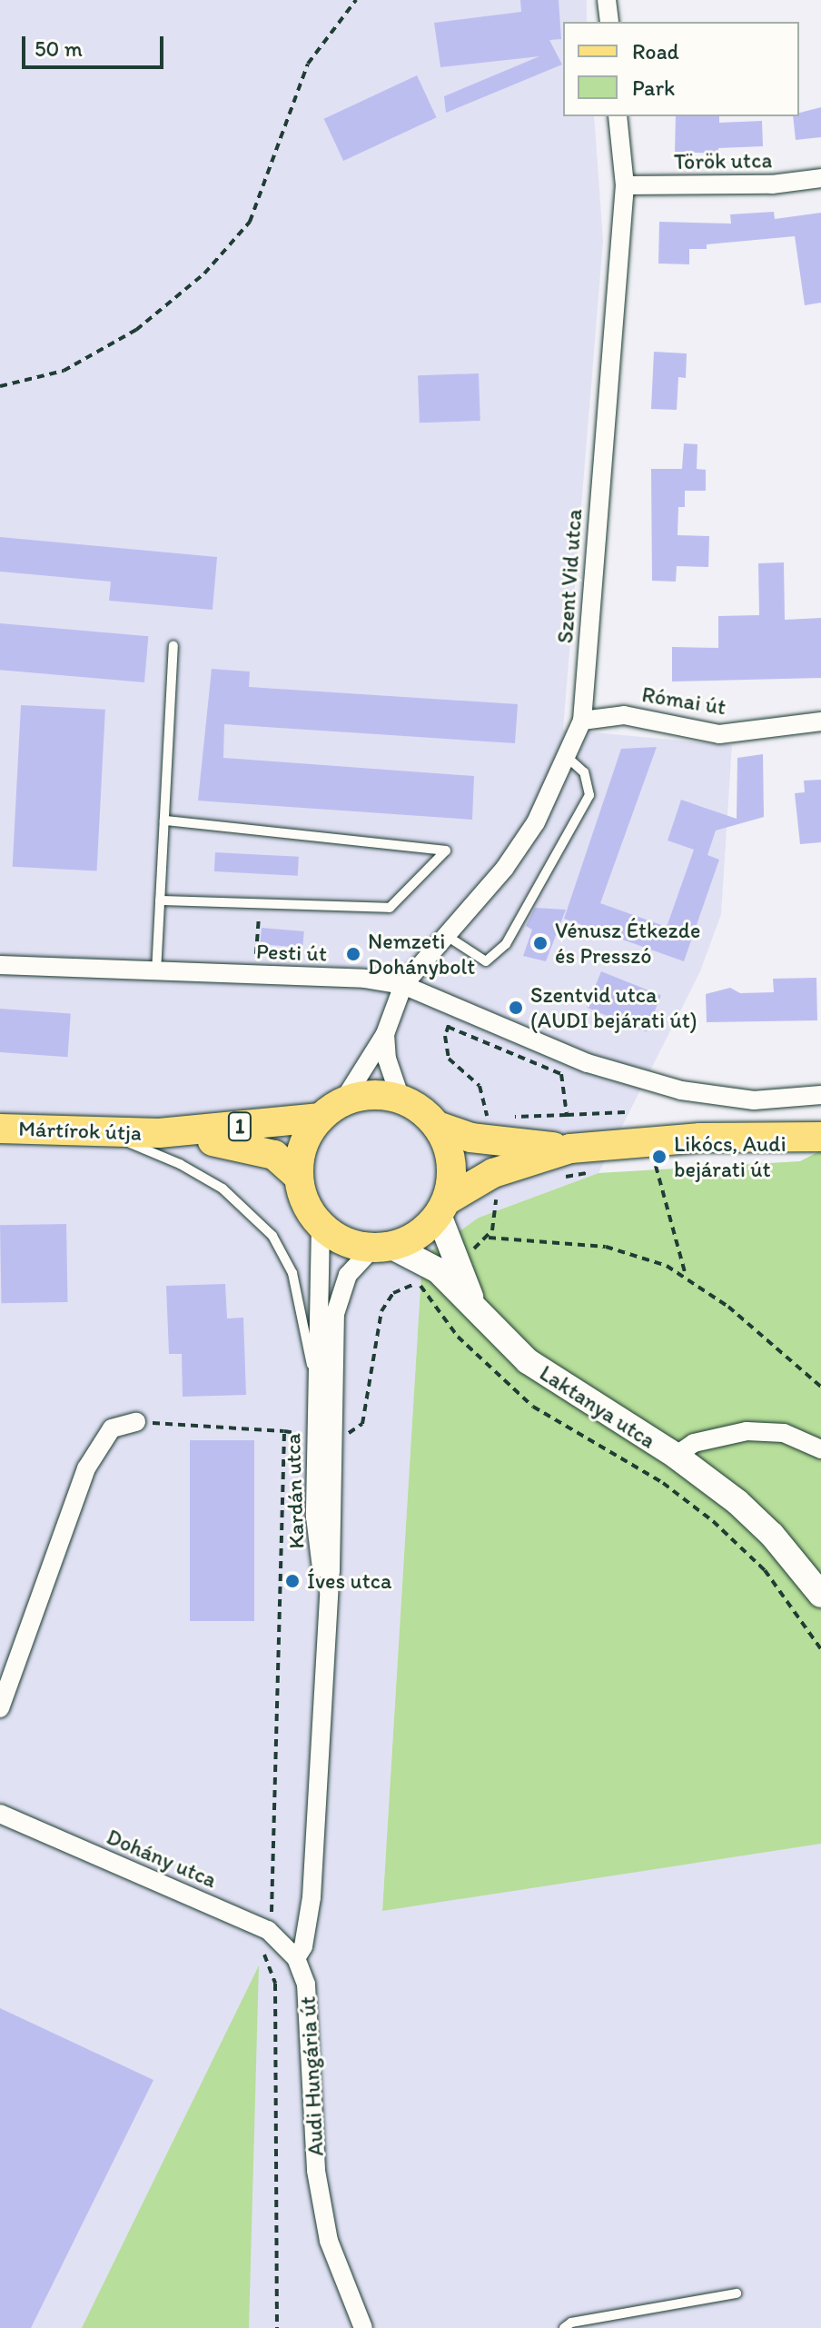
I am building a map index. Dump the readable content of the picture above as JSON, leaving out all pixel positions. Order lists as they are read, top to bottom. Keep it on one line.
{"streets":{"main road":["1","Mártírok útja"],"street":["Török utca","Szent Vid utca","Római út","Pesti út","Laktanya utca","Kardán utca","Dohány utca","Audi Hungária út"]},"crossings":[["Török utca","Szent Vid utca"],["Szent Vid utca","Római út"],["Szent Vid utca","Pesti út"],["Mártírok útja","Laktanya utca"],["Mártírok útja","Kardán utca"],["Laktanya utca","Kardán utca"],["Kardán utca","Dohány utca"],["Kardán utca","Audi Hungária út"],["Dohány utca","Audi Hungária út"]],"places":["Vénusz Étkezde és Presszó","Nemzeti Dohánybolt","Szentvid utca (AUDI bejárati út)","Likócs, Audi bejárati út","Íves utca"],"legend":["Road","Park"],"scale_bar":"50 m"}
